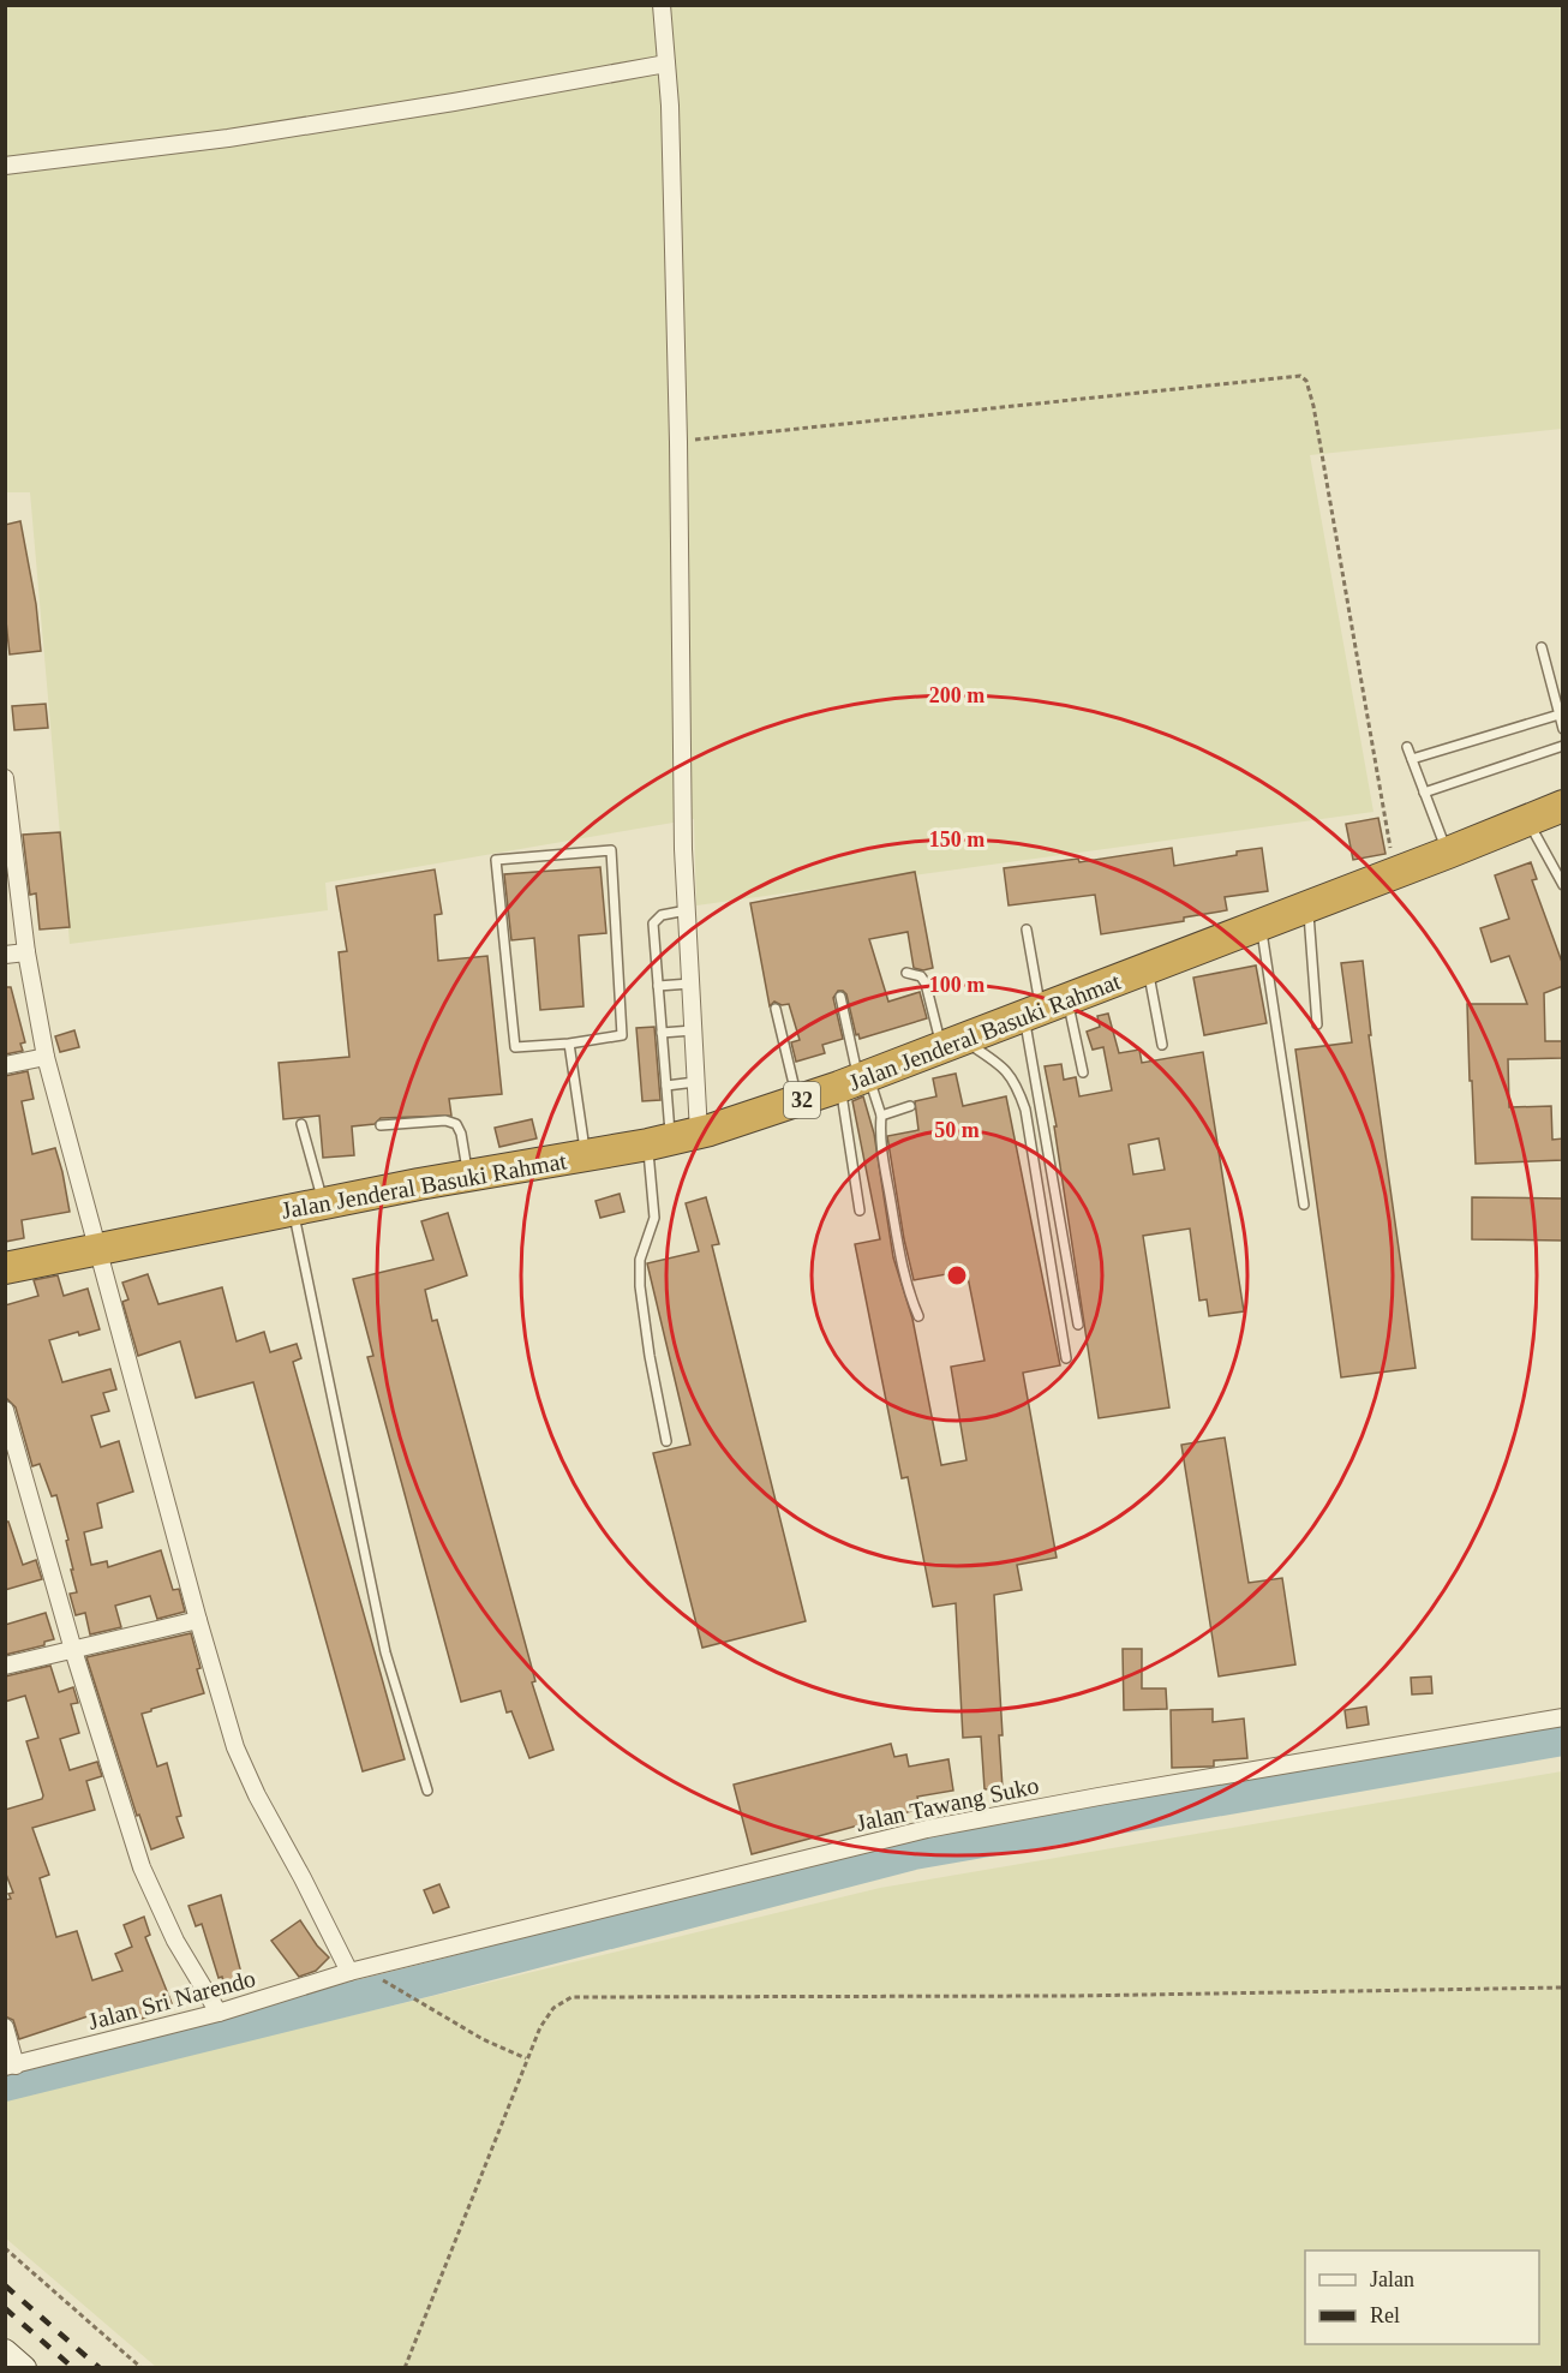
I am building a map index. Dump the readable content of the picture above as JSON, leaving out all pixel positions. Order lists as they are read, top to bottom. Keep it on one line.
{"streets":{"highway":["Jalan Jenderal Basuki Rahmat","32"],"street":["Jalan Tawang Suko","Jalan Sri Narendo"]},"crossings":[["Jalan Tawang Suko","Jalan Sri Narendo"]],"legend":["Jalan","Rel"],"rings":["200 m","150 m","100 m","50 m"]}
